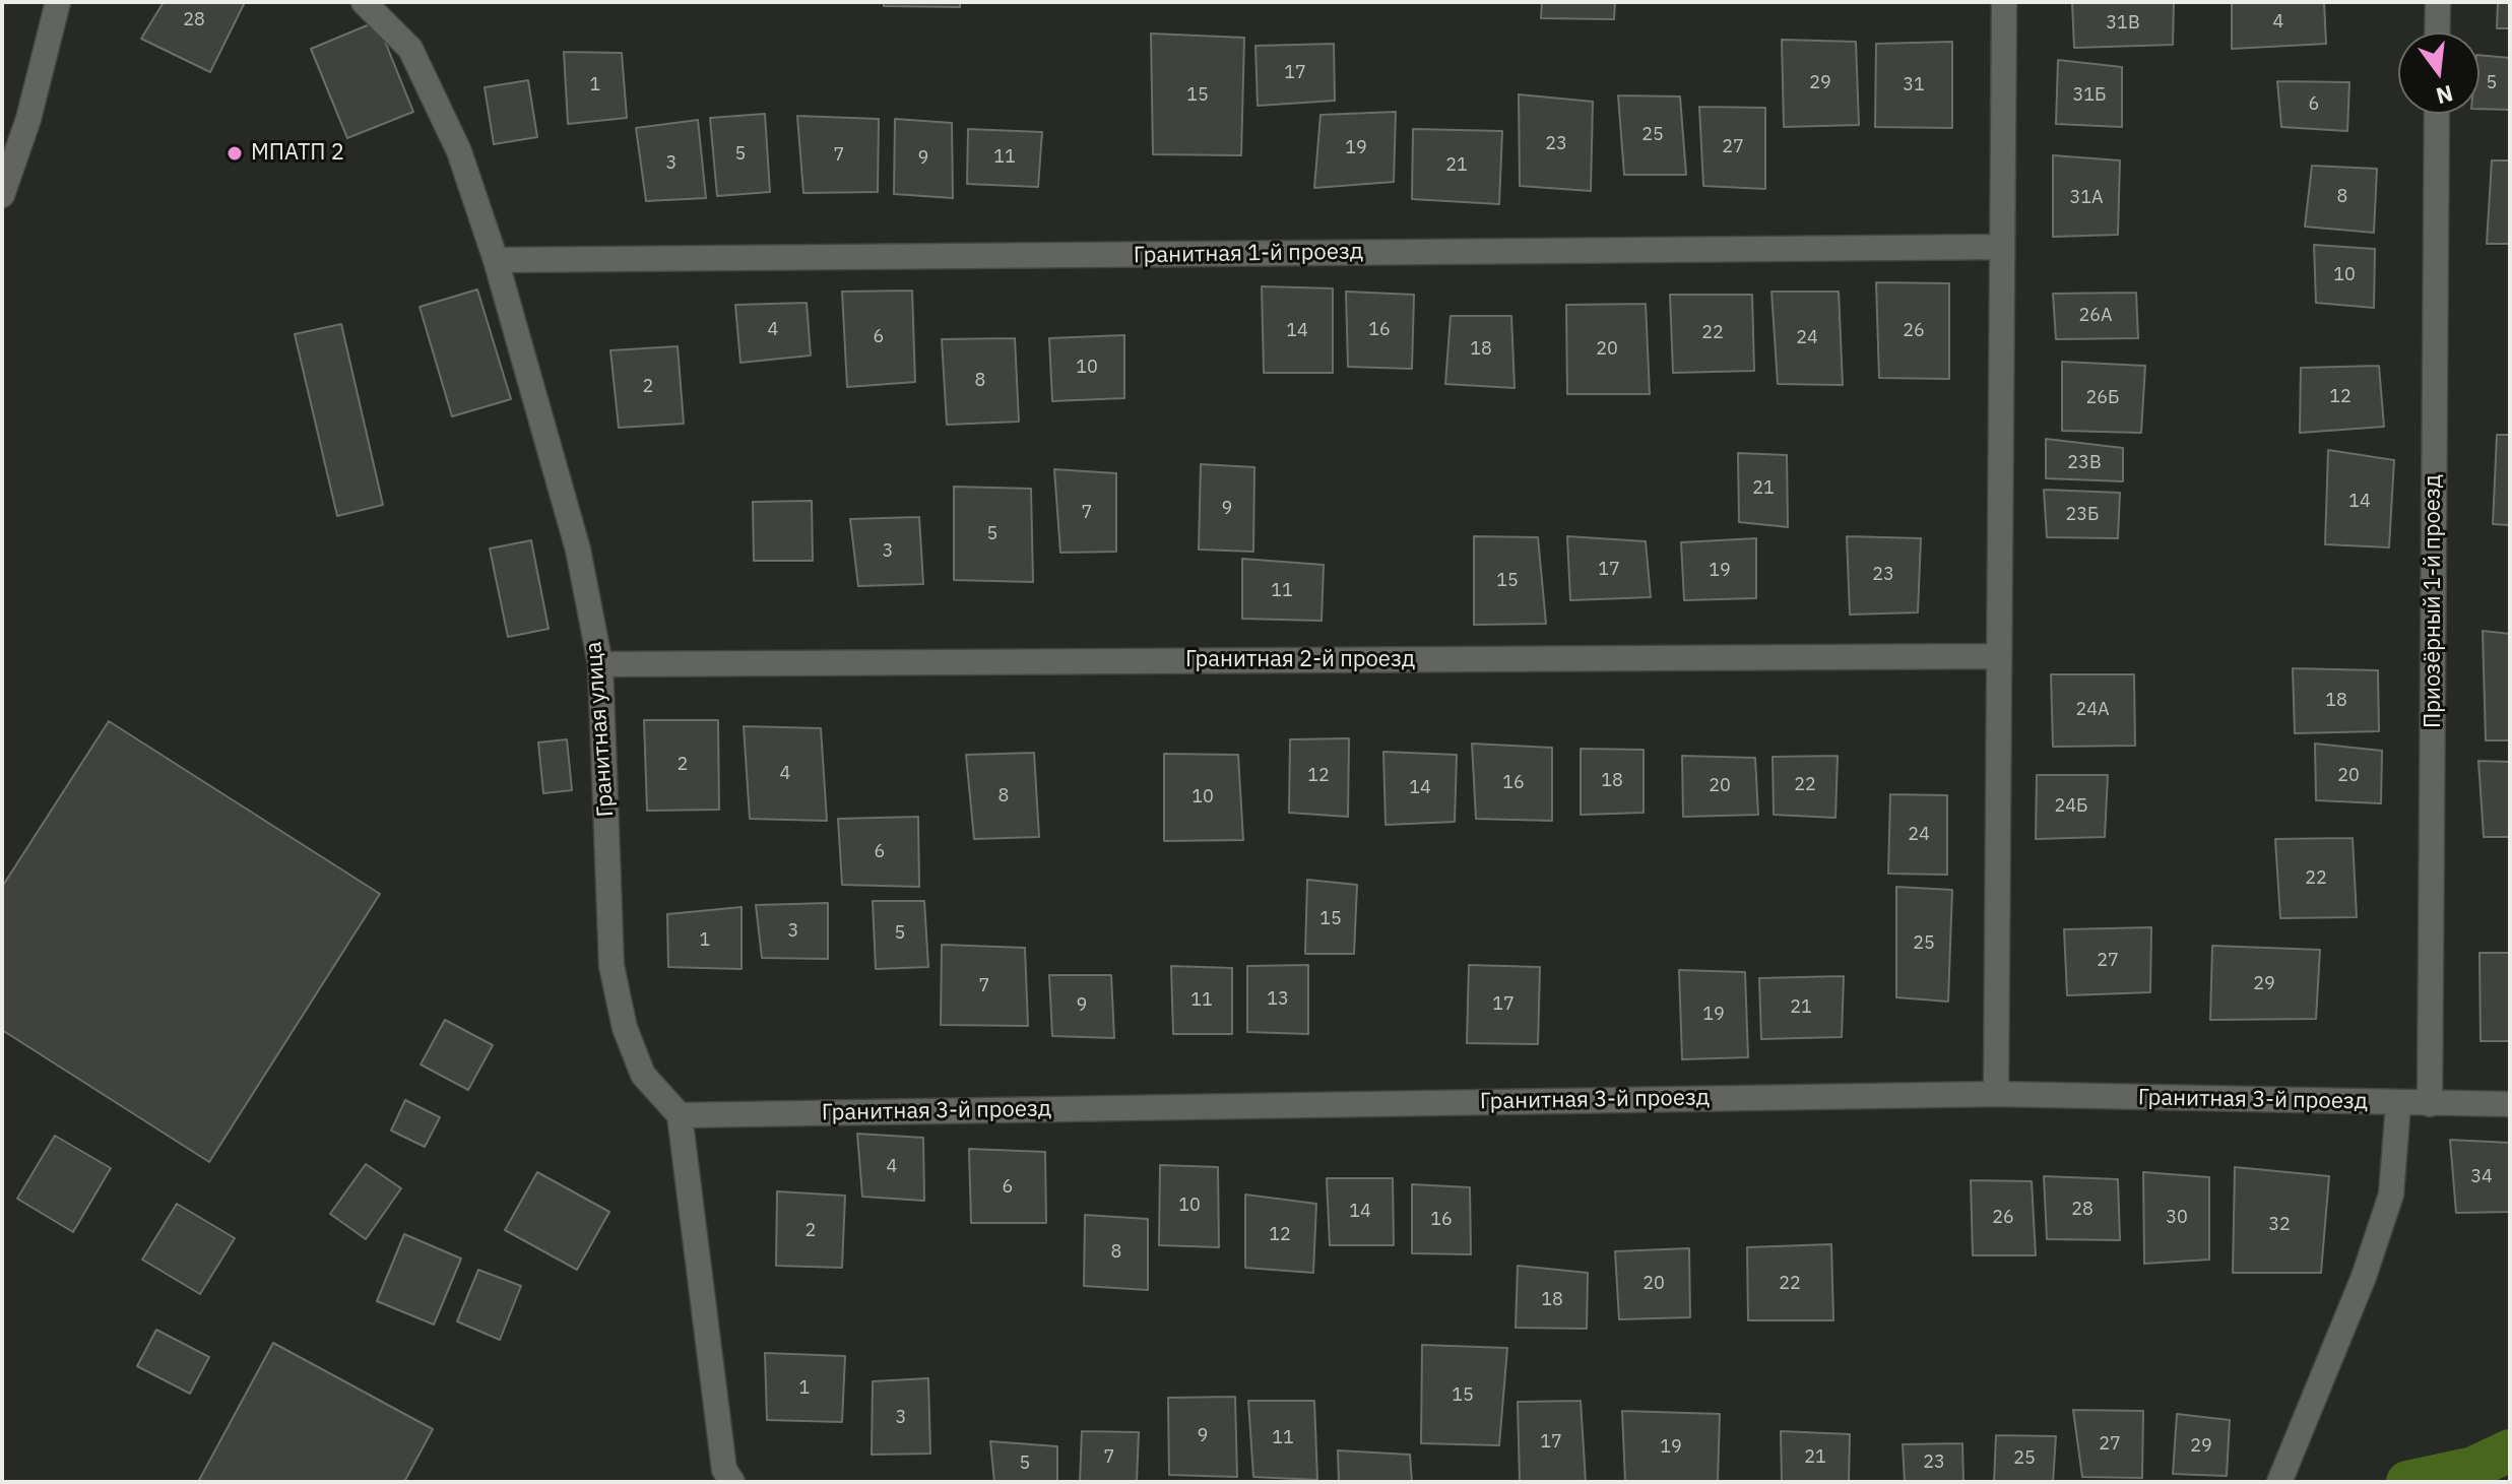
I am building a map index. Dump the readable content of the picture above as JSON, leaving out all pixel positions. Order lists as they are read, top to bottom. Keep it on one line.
{"streets":{"street":["Гранитная 1-й проезд","Приозёрный 1-й проезд","Гранитная 2-й проезд","Гранитная улица","Гранитная 3-й проезд"]},"crossings":[["Гранитная 1-й проезд","Гранитная улица"],["Приозёрный 1-й проезд","Гранитная 3-й проезд"],["Гранитная 2-й проезд","Гранитная улица"],["Гранитная улица","Гранитная 3-й проезд"]],"places":["МПАТП 2"],"house_numbers":["28","4","31В","17","29","5","1","31","15","31Б","6","25","23","27","19","5","7","11","9","3","21","8","31А","10","26А","4","16","14","26","22","6","24","18","20","10","8","2","12","26Б","23В","21","14","9","7","23Б","5","3","17","19","23","15","11","18","24А","2","4","12","20","18","16","22","20","14","8","10","24Б","24","6","22","15","3","5","1","25","27","29","7","13","11","17","9","21","19","4","34","6","10","28","14","26","30","16","32","2","12","8","20","22","18","1","15","3","9","11","17","27","29","19","7","21","25","23","5"],"north":"bottom"}
